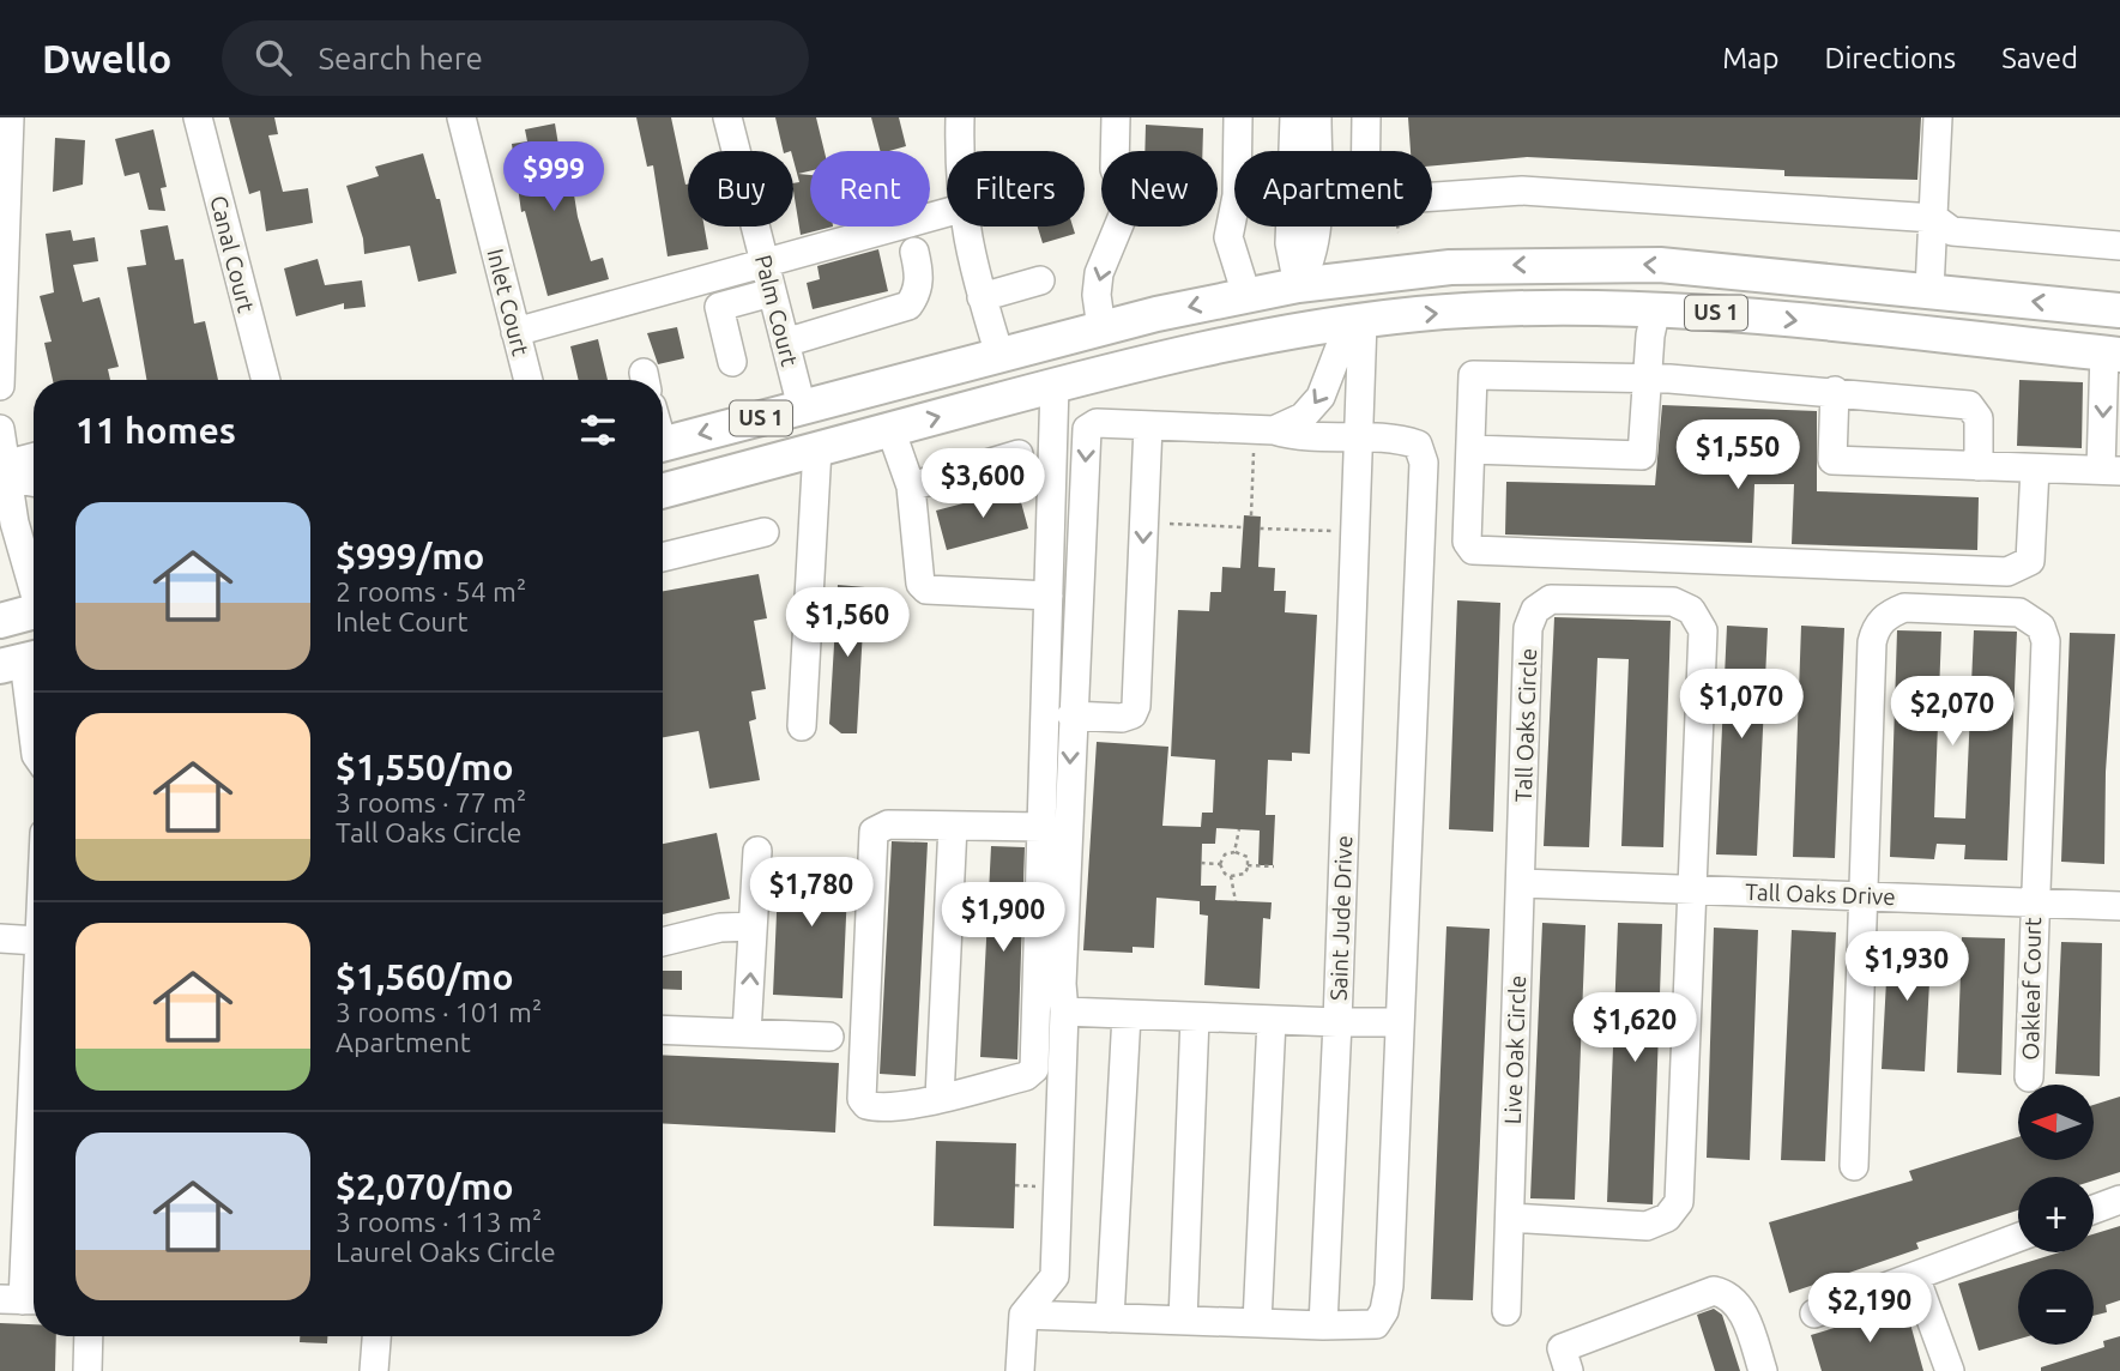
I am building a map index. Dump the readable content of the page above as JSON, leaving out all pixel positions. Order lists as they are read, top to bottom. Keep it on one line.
{"streets":{"main road":["US 1"],"street":["Canal Court","Inlet Court","Palm Court","Tall Oaks Circle","Tall Oaks Drive","Saint Jude Drive","Oakleaf Court","Live Oak Circle"]},"crossings":[["Palm Court","US 1"],["US 1","Saint Jude Drive"],["Tall Oaks Circle","Tall Oaks Drive"],["Tall Oaks Circle","Live Oak Circle"],["Tall Oaks Drive","Oakleaf Court"],["Tall Oaks Drive","Live Oak Circle"]],"north":"left","page":{"header":"Dwello","search":"Search here","nav":["Map","Directions","Saved"],"price":["$999","$1,550","$3,600","$1,560","$1,070","$2,070","$1,780","$1,900","$1,930","$1,620","$2,190"],"chip":["Buy","Rent","Filters","New","Apartment"],"heading":"11 homes","list":[{"name":"$999/mo","note":"2 rooms · 54 m² · Inlet Court"},{"name":"$1,550/mo","note":"3 rooms · 77 m² · Tall Oaks Circle"},{"name":"$1,560/mo","note":"3 rooms · 101 m² · Apartment"},{"name":"$2,070/mo","note":"3 rooms · 113 m² · Laurel Oaks Circle"}],"map_buttons":["+","−"]}}
